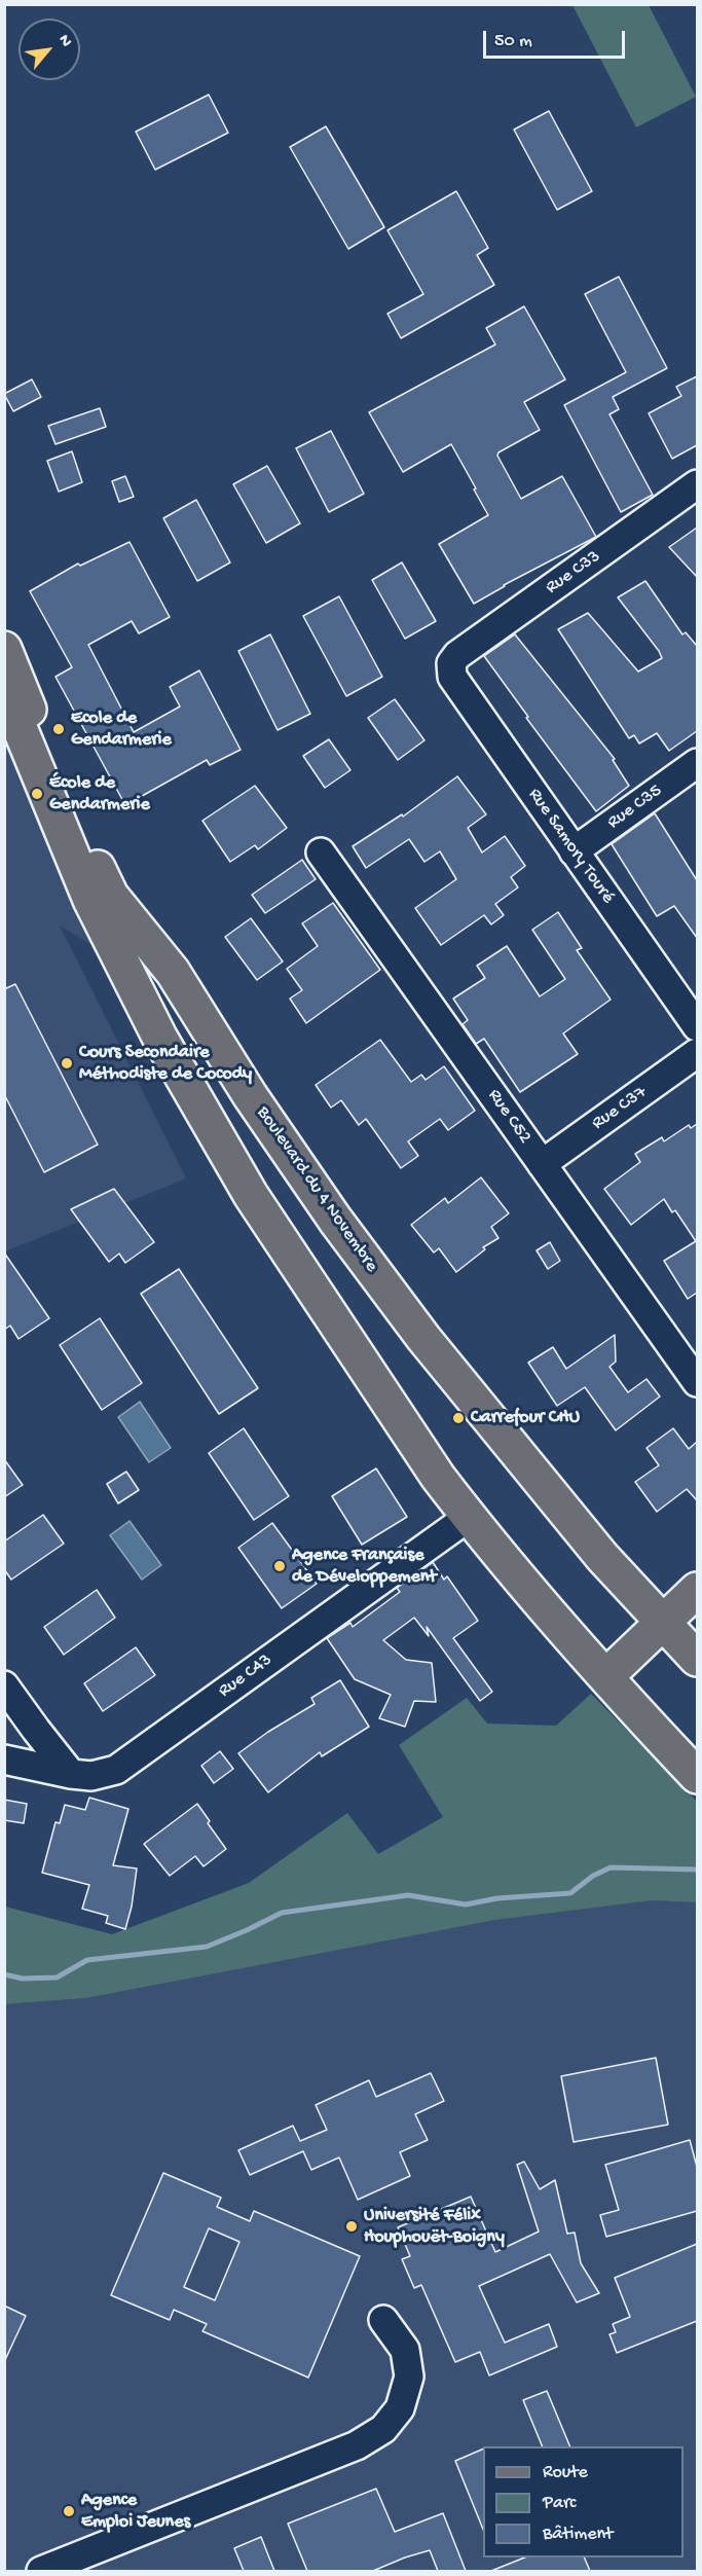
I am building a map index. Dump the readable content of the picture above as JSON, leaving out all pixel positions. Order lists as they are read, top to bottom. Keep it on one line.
{"streets":{"main road":["Boulevard du 4 Novembre"],"street":["Rue C33","Rue C35","Rue Samory Touré","Rue C37","Rue C52","Rue C43"]},"crossings":[["Rue C33","Rue Samory Touré"],["Rue C35","Rue Samory Touré"],["Rue C37","Rue C52"]],"places":["Ecole de Gendarmerie","École de Gendarmerie","Cours Secondaire Méthodiste de Cocody","Carrefour CHU","Agence Française de Développement","Université Félix Houphouët-Boigny","Agence Emploi Jeunes"],"legend":["Route","Parc","Bâtiment"],"scale_bar":"50 m","north":"top right"}
